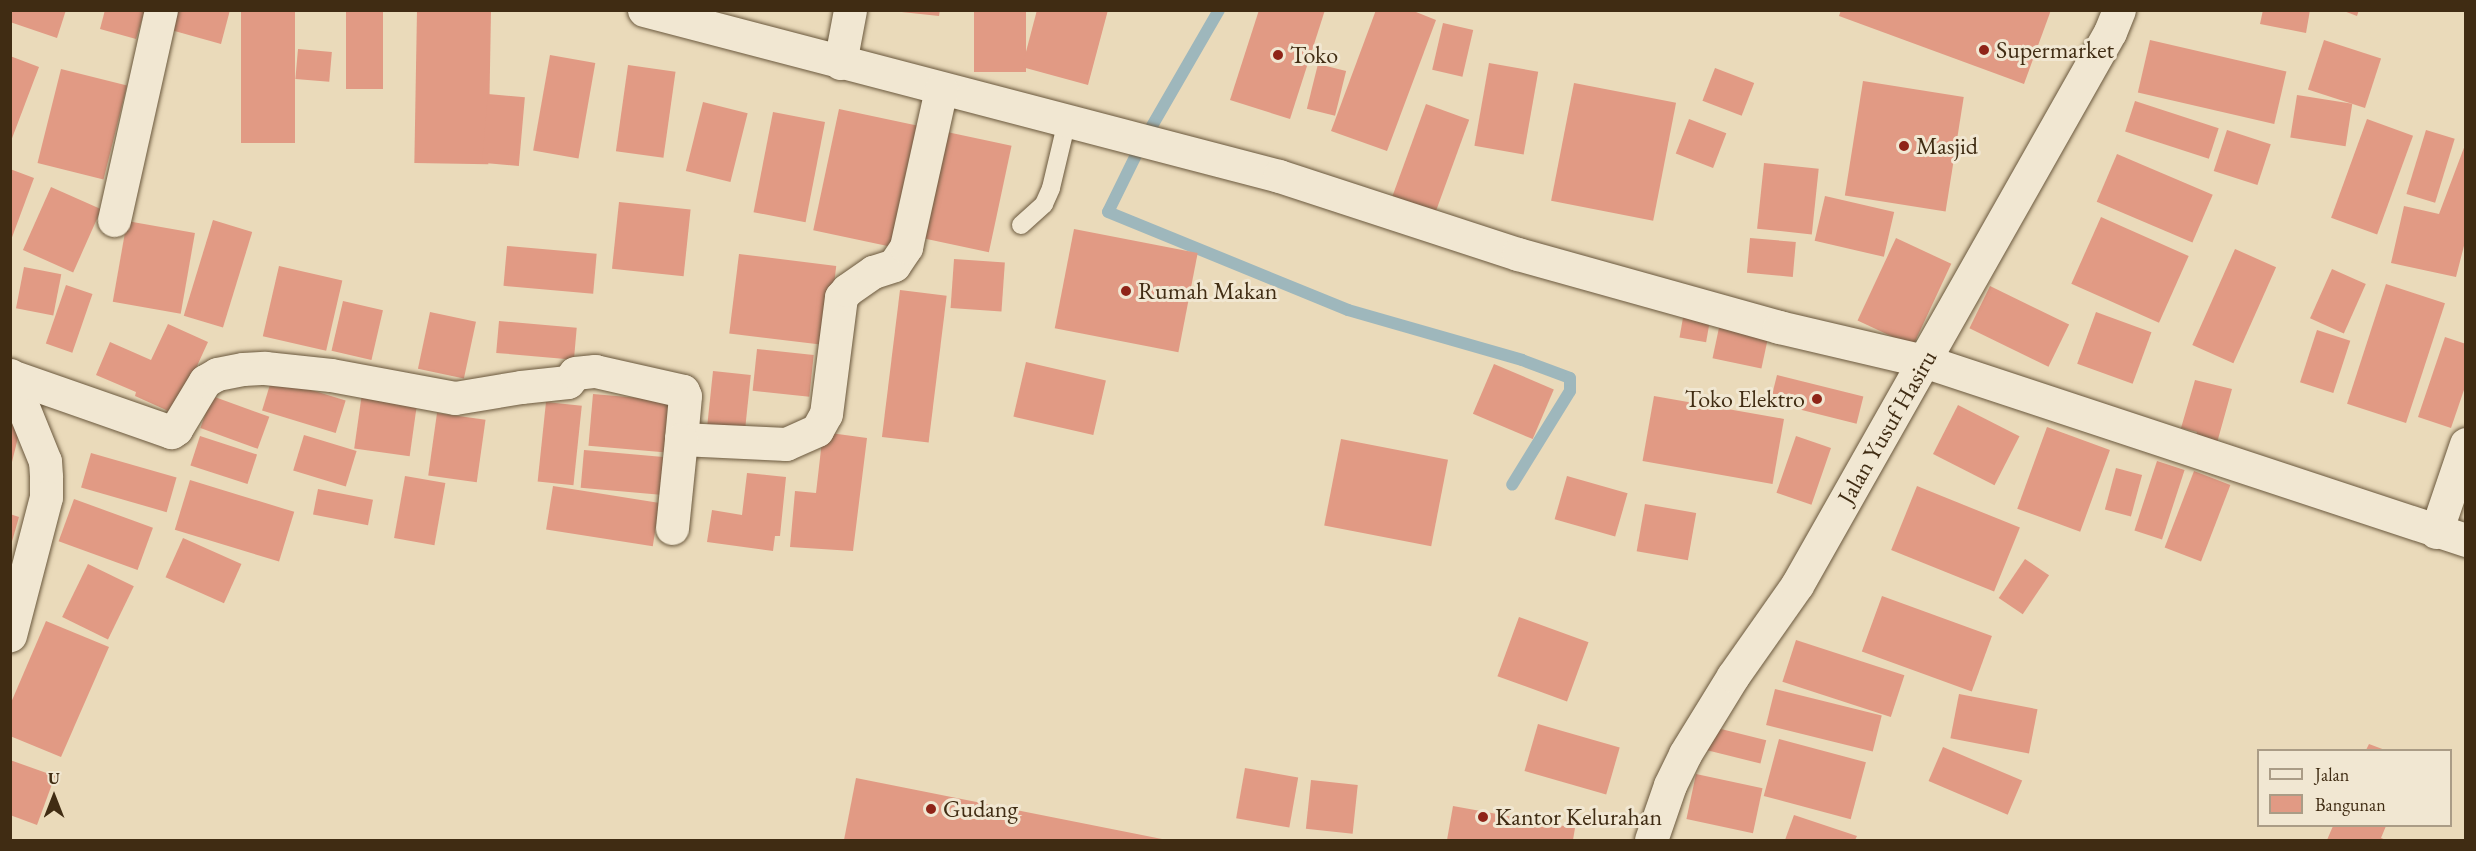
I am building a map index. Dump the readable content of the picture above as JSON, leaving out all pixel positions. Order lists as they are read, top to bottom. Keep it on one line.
{"streets":{"street":["Jalan Yusuf Hasiru"]},"places":["Supermarket","Toko","Masjid","Rumah Makan","Toko Elektro","Gudang","Kantor Kelurahan"],"legend":["Jalan","Bangunan"],"north":"top"}
